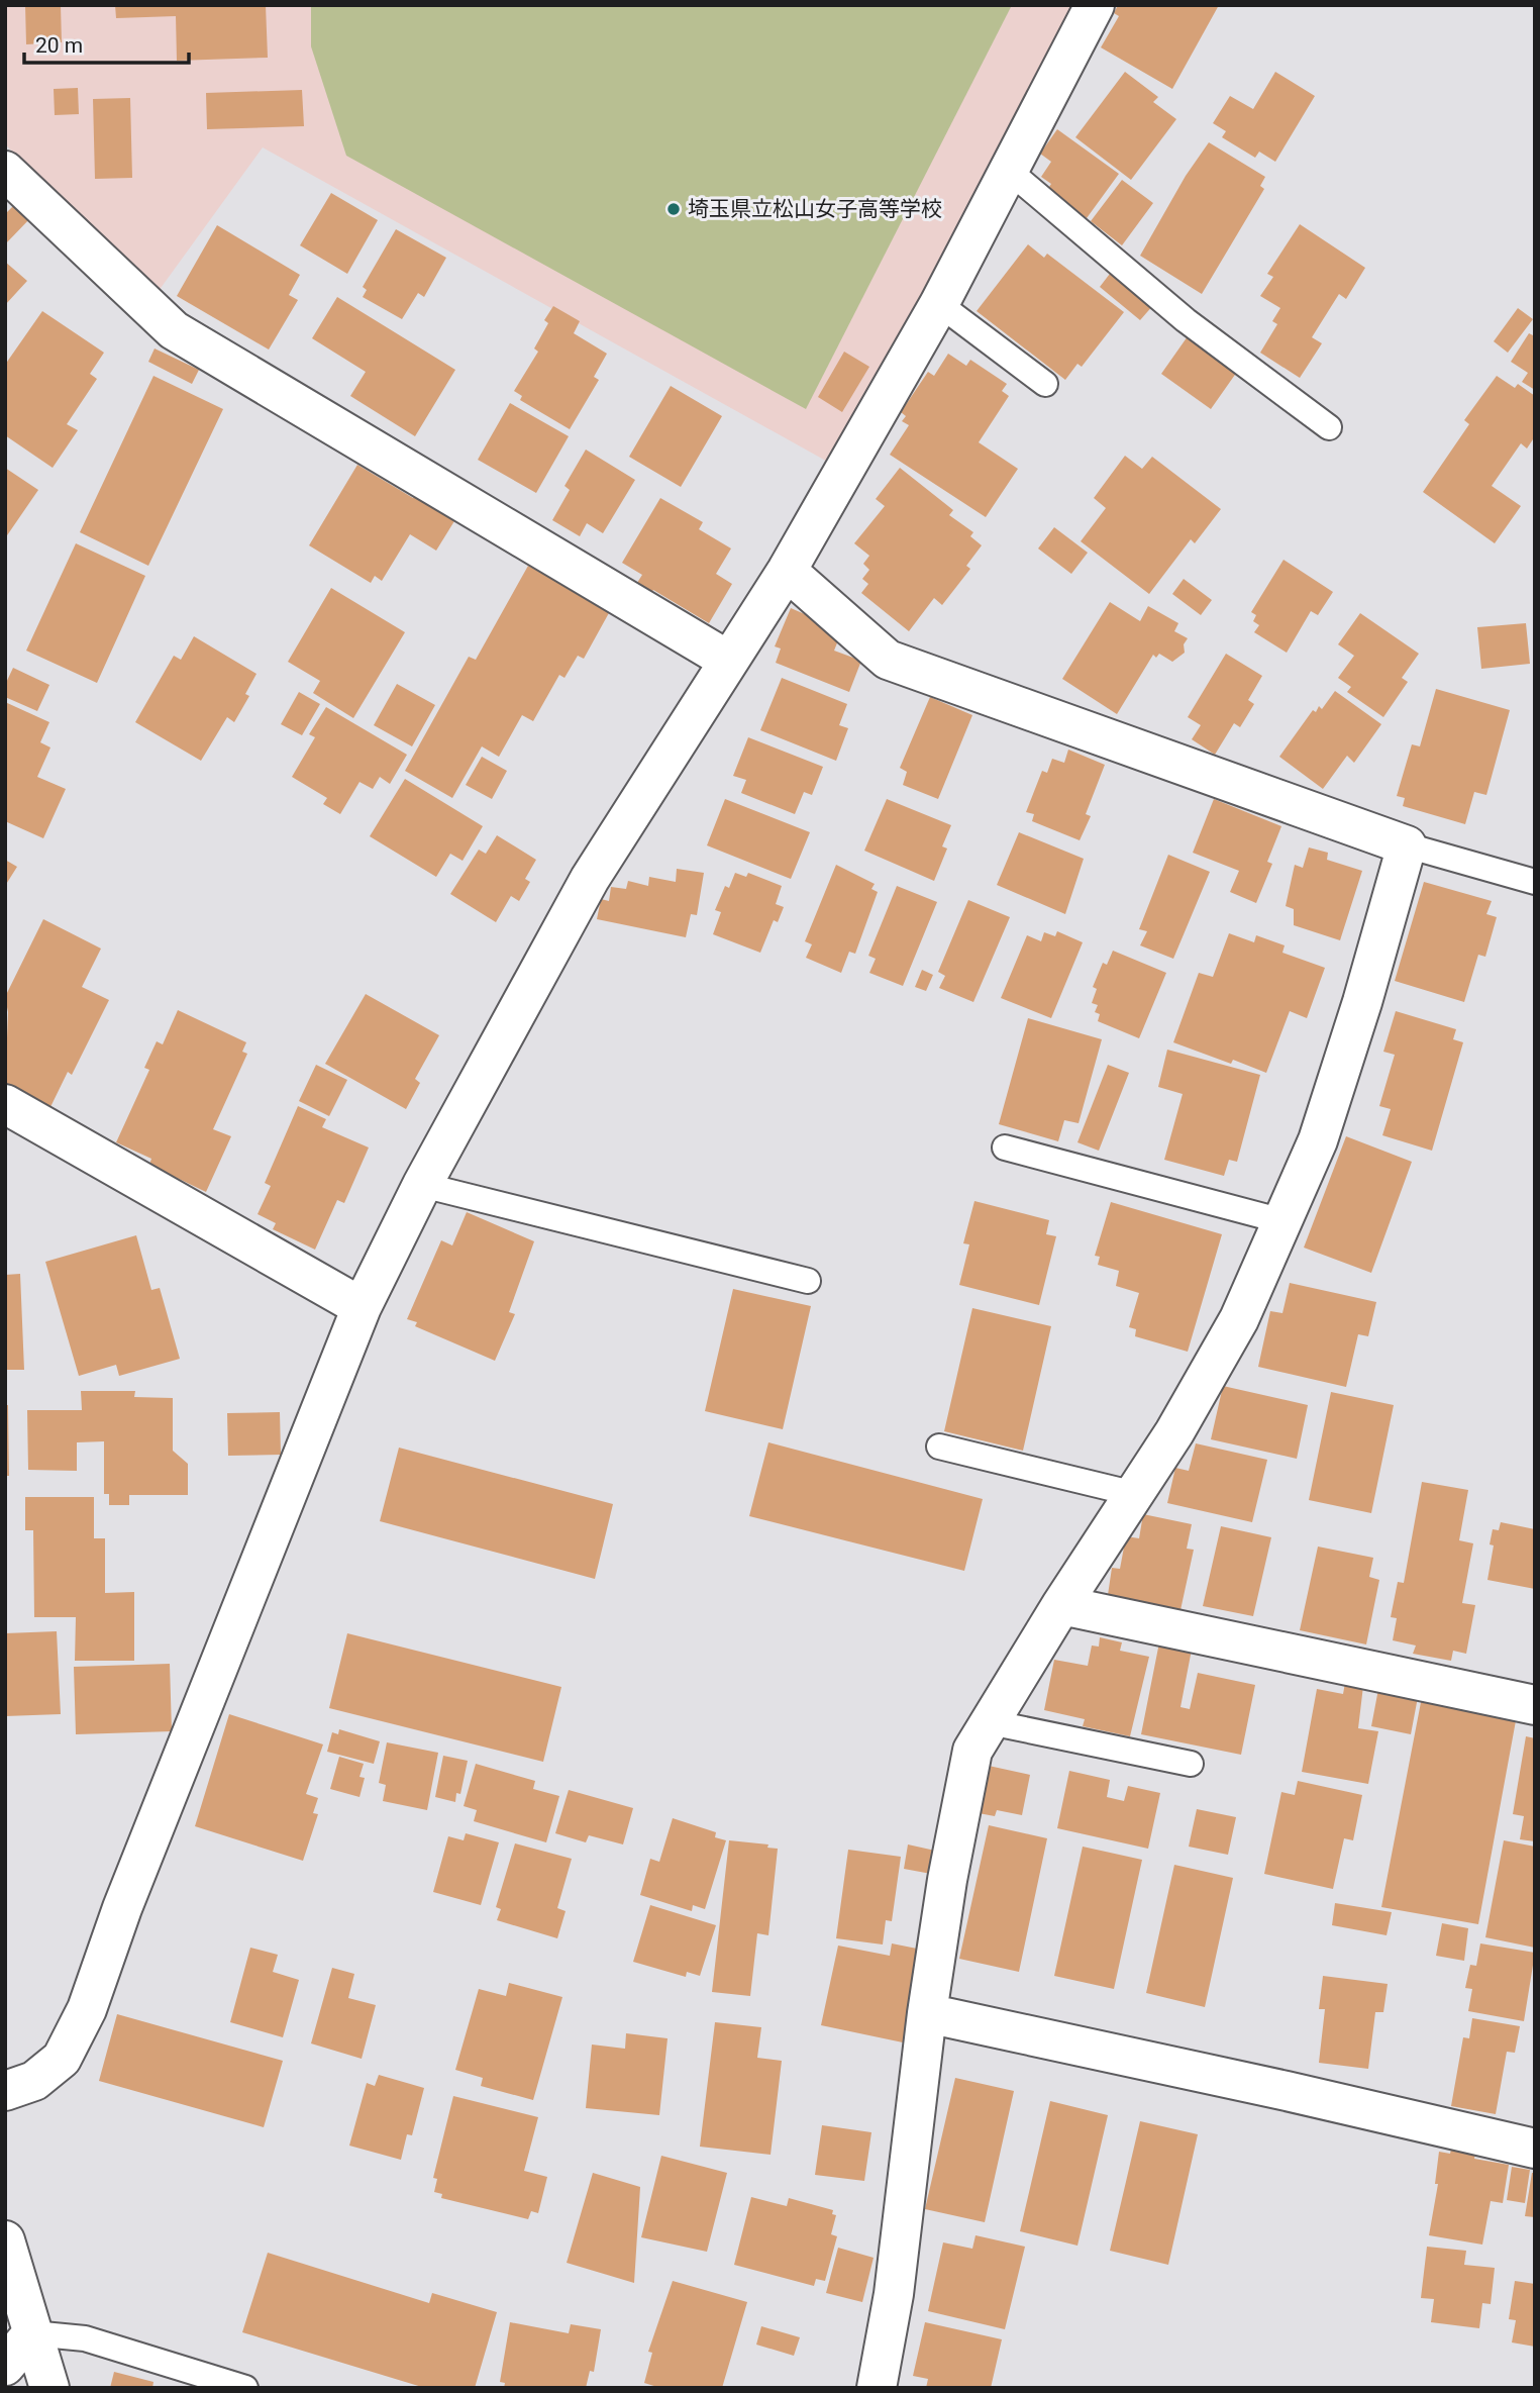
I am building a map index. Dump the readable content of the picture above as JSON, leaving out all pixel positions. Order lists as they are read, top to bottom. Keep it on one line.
{"places":["埼玉県立松山女子高等学校"],"scale_bar":"20 m"}
